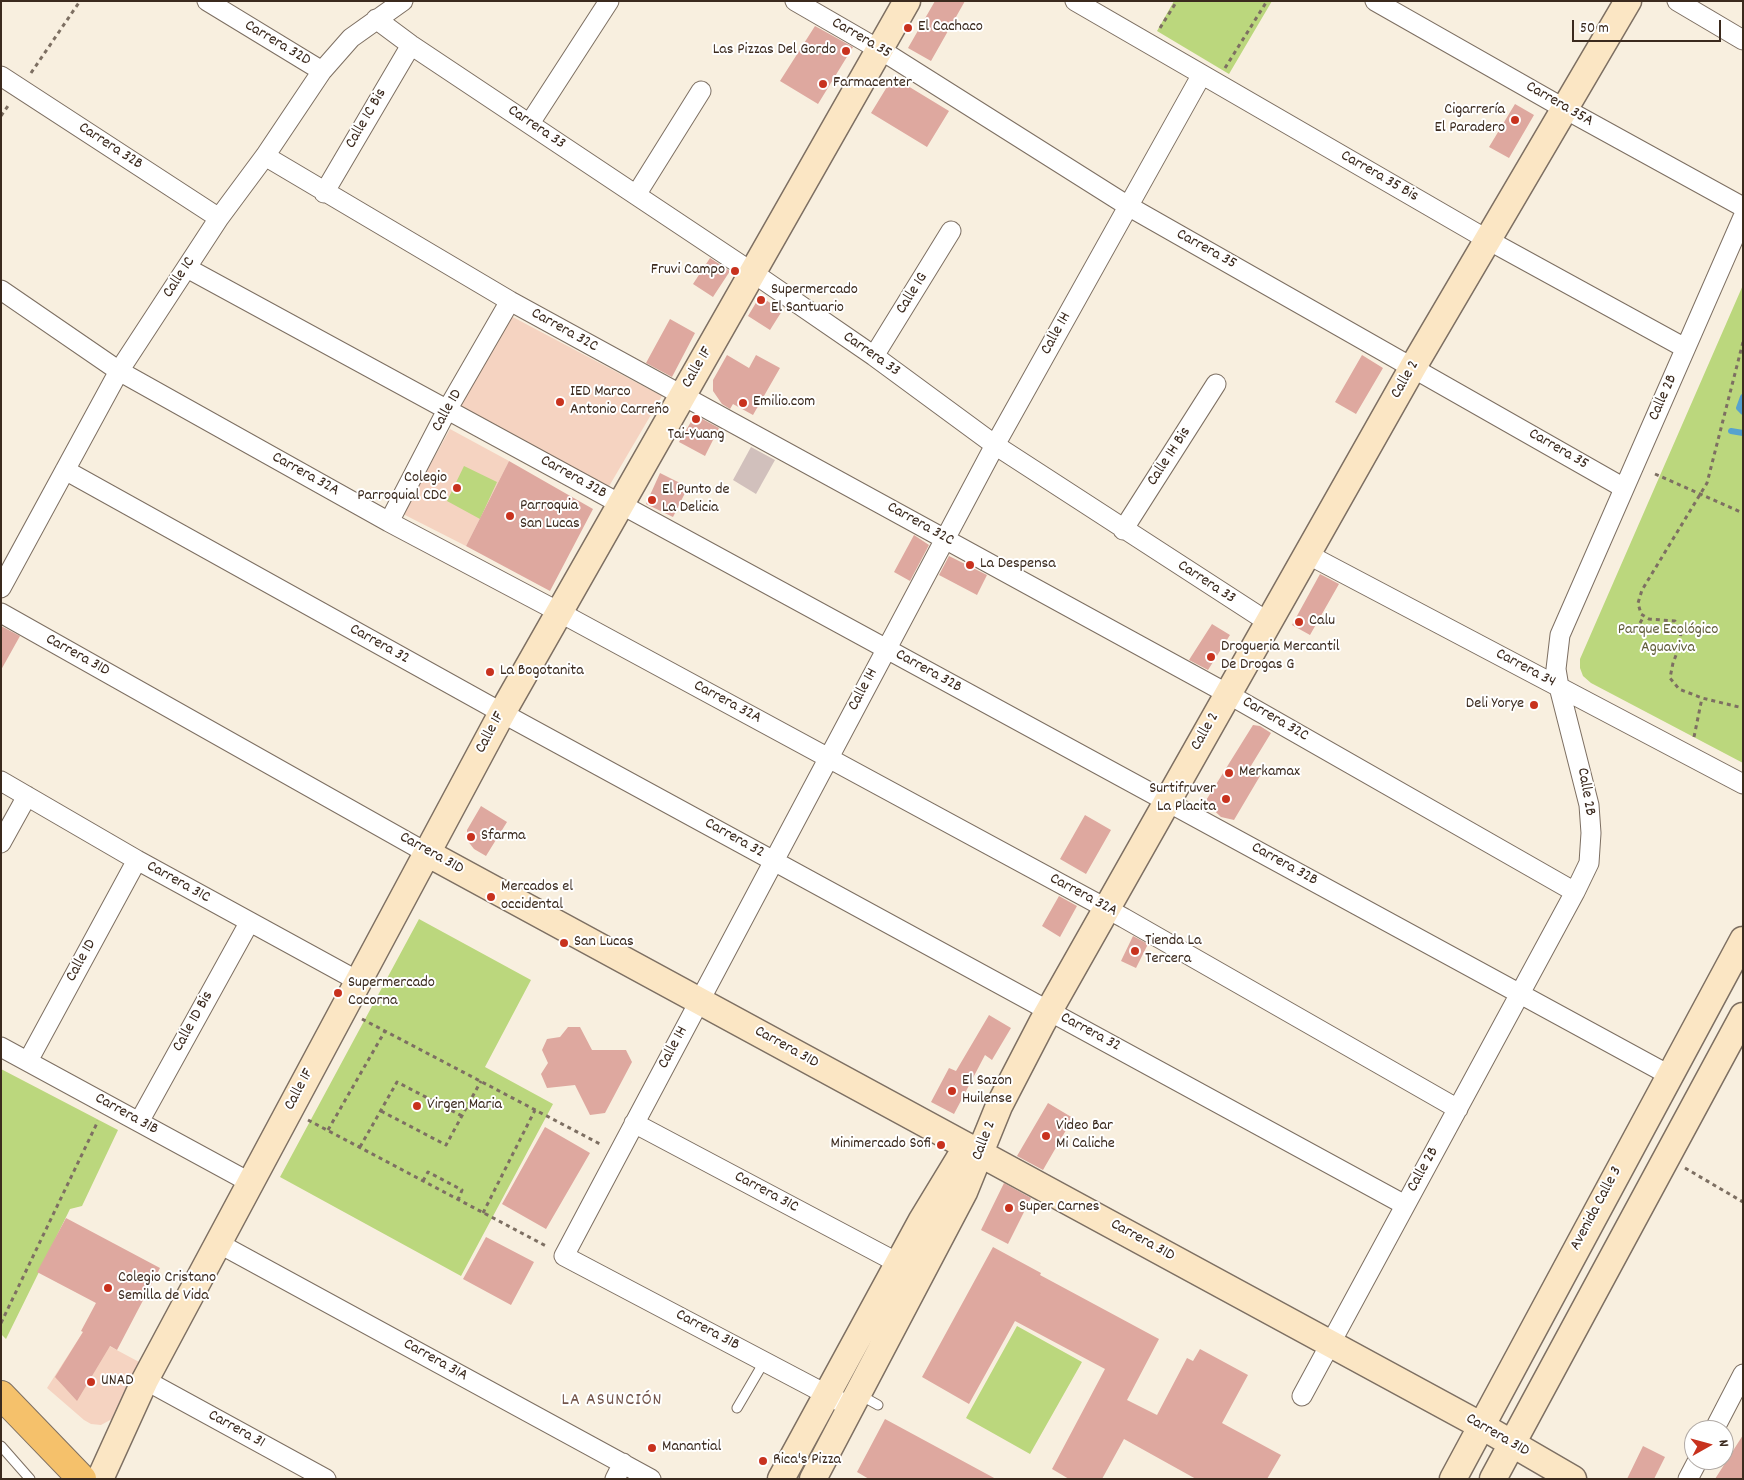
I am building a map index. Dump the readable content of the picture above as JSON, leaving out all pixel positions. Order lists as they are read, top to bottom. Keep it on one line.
{"streets":{"street":["Carrera 35","Carrera 32D","Carrera 35A","Calle 1C Bis","Carrera 33","Carrera 32B","Carrera 35 Bis","Calle 1C","Calle 1G","Carrera 32C","Calle 1H","Calle 1F","Calle 2","Calle 2B","Calle 1D","Calle 1H Bis","Carrera 32A","Carrera 32","Carrera 31D","Carrera 34","Carrera 31C","Calle 1D Bis","Carrera 31B","Avenida Calle 3","Carrera 31A","Carrera 31"]},"crossings":[["Carrera 35","Calle 1H"],["Carrera 35","Calle 1F"],["Carrera 35","Calle 2"],["Carrera 35","Calle 2B"],["Carrera 32D","Calle 1C"],["Carrera 35A","Calle 2"],["Calle 1C Bis","Carrera 33"],["Calle 1C Bis","Carrera 32C"],["Carrera 33","Calle 1C"],["Carrera 33","Calle 1G"],["Carrera 33","Calle 1H"],["Carrera 33","Calle 1F"],["Carrera 33","Calle 2"],["Carrera 33","Calle 1H Bis"],["Carrera 32B","Calle 1C"],["Carrera 32B","Calle 1H"],["Carrera 32B","Calle 1F"],["Carrera 32B","Calle 2"],["Carrera 32B","Calle 2B"],["Carrera 32B","Calle 1D"],["Carrera 32B","Avenida Calle 3"],["Carrera 35 Bis","Calle 1H"],["Carrera 35 Bis","Calle 2"],["Carrera 35 Bis","Calle 2B"],["Calle 1C","Carrera 32C"],["Calle 1C","Carrera 32A"],["Calle 1C","Carrera 32"],["Carrera 32C","Calle 1H"],["Carrera 32C","Calle 1F"],["Carrera 32C","Calle 2"],["Carrera 32C","Calle 2B"],["Carrera 32C","Calle 1D"],["Calle 1H","Carrera 32A"],["Calle 1H","Carrera 32"],["Calle 1H","Carrera 31D"],["Calle 1H","Carrera 31C"],["Calle 1H","Carrera 31B"],["Calle 1F","Carrera 32A"],["Calle 1F","Carrera 32"],["Calle 1F","Carrera 31D"],["Calle 1F","Carrera 31C"],["Calle 1F","Carrera 31B"],["Calle 1F","Carrera 31A"],["Calle 1F","Carrera 31"],["Calle 2","Carrera 32A"],["Calle 2","Carrera 32"],["Calle 2","Carrera 31D"],["Calle 2","Carrera 34"],["Calle 2","Carrera 31C"],["Calle 2","Carrera 31B"],["Calle 2B","Carrera 32A"],["Calle 2B","Carrera 32"],["Calle 2B","Carrera 31D"],["Calle 2B","Carrera 34"],["Calle 1D","Carrera 32A"],["Calle 1D","Carrera 31C"],["Calle 1D","Carrera 31B"],["Carrera 31D","Avenida Calle 3"],["Carrera 31C","Calle 1D Bis"],["Calle 1D Bis","Carrera 31B"]],"districts":["LA ASUNCIÓN"],"parks":["Parque Ecológico Aguaviva"],"places":["El Cachaco","Las Pizzas Del Gordo","Farmacenter","Cigarrería El Paradero","Fruvi Campo","Supermercado El Santuario","IED Marco Antonio Carreño","Emilio.com","Tai-Yuang","Colegio Parroquial CDC","El Punto de La Delicia","Parroquia San Lucas","La Despensa","Calu","Drogueria Mercantil De Drogas G","La Bogotanita","Deli Yorye","Merkamax","Surtifruver La Placita","Sfarma","Mercados el occidental","San Lucas","Tienda La Tercera","Supermercado Cocorna","El Sazon Huilense","Virgen Maria","Video Bar Mi Caliche","Minimercado Sofi","Super Carnes","Colegio Cristano Semilla de Vida","UNAD","Manantial","Rica's Pizza"],"scale_bar":"50 m","north":"right"}
